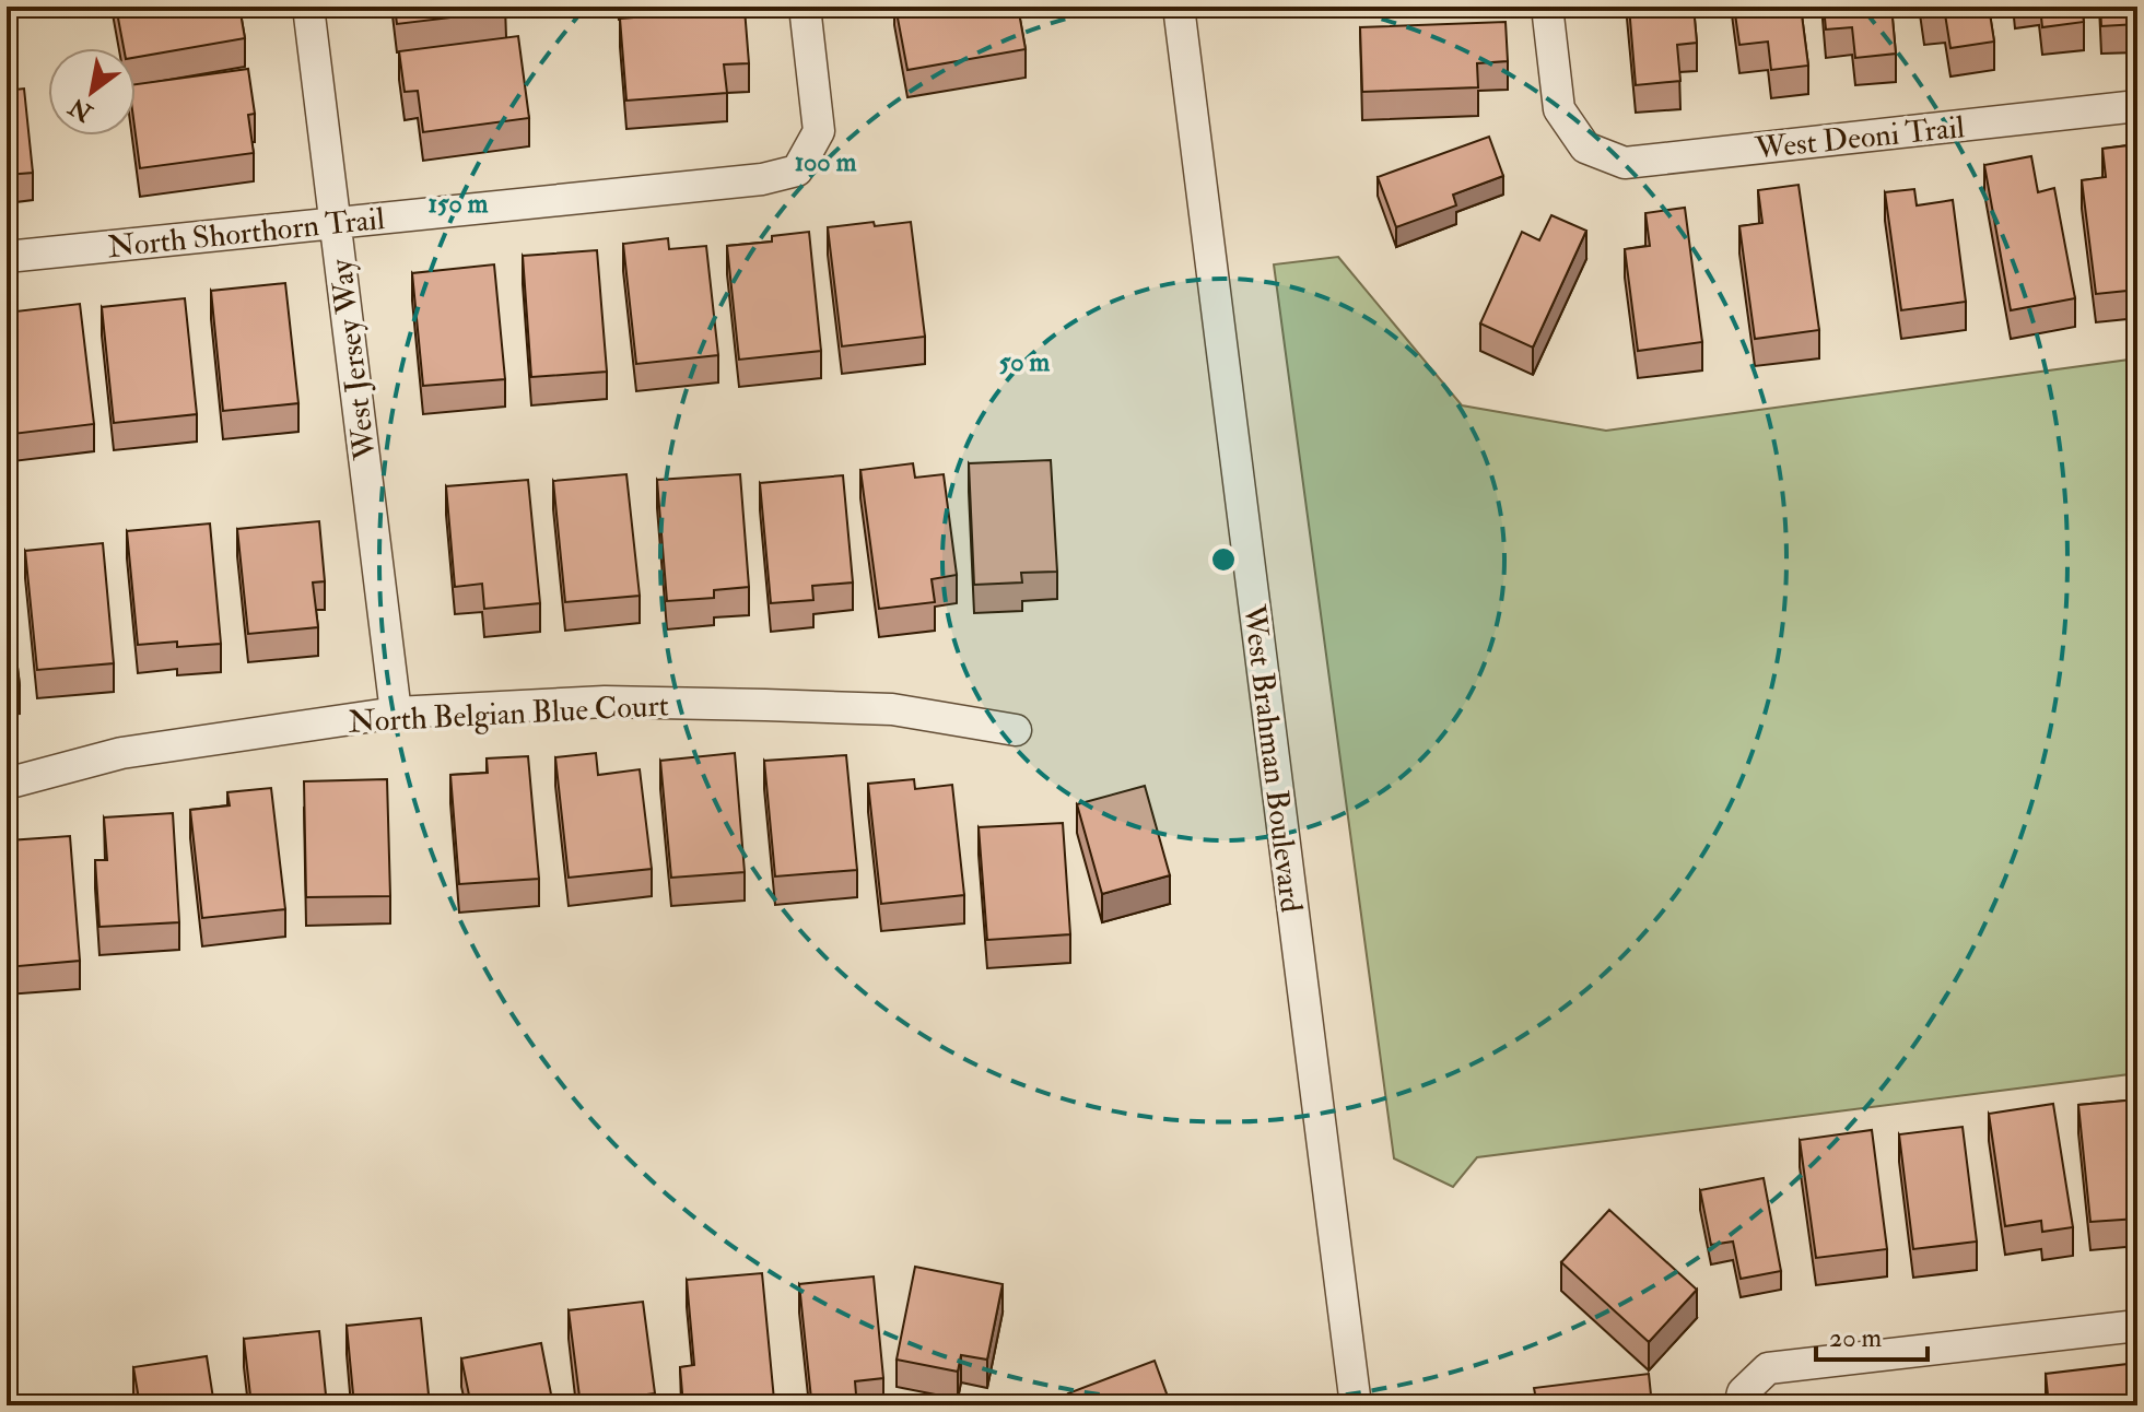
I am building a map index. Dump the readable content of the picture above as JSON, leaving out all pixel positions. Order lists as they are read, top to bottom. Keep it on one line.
{"streets":{"street":["West Deoni Trail","North Shorthorn Trail","West Jersey Way","North Belgian Blue Court","West Brahman Boulevard"]},"crossings":[["North Shorthorn Trail","West Jersey Way"],["West Jersey Way","North Belgian Blue Court"]],"scale_bar":"20 m","north":"bottom left","rings":["100 m","150 m","50 m"]}
